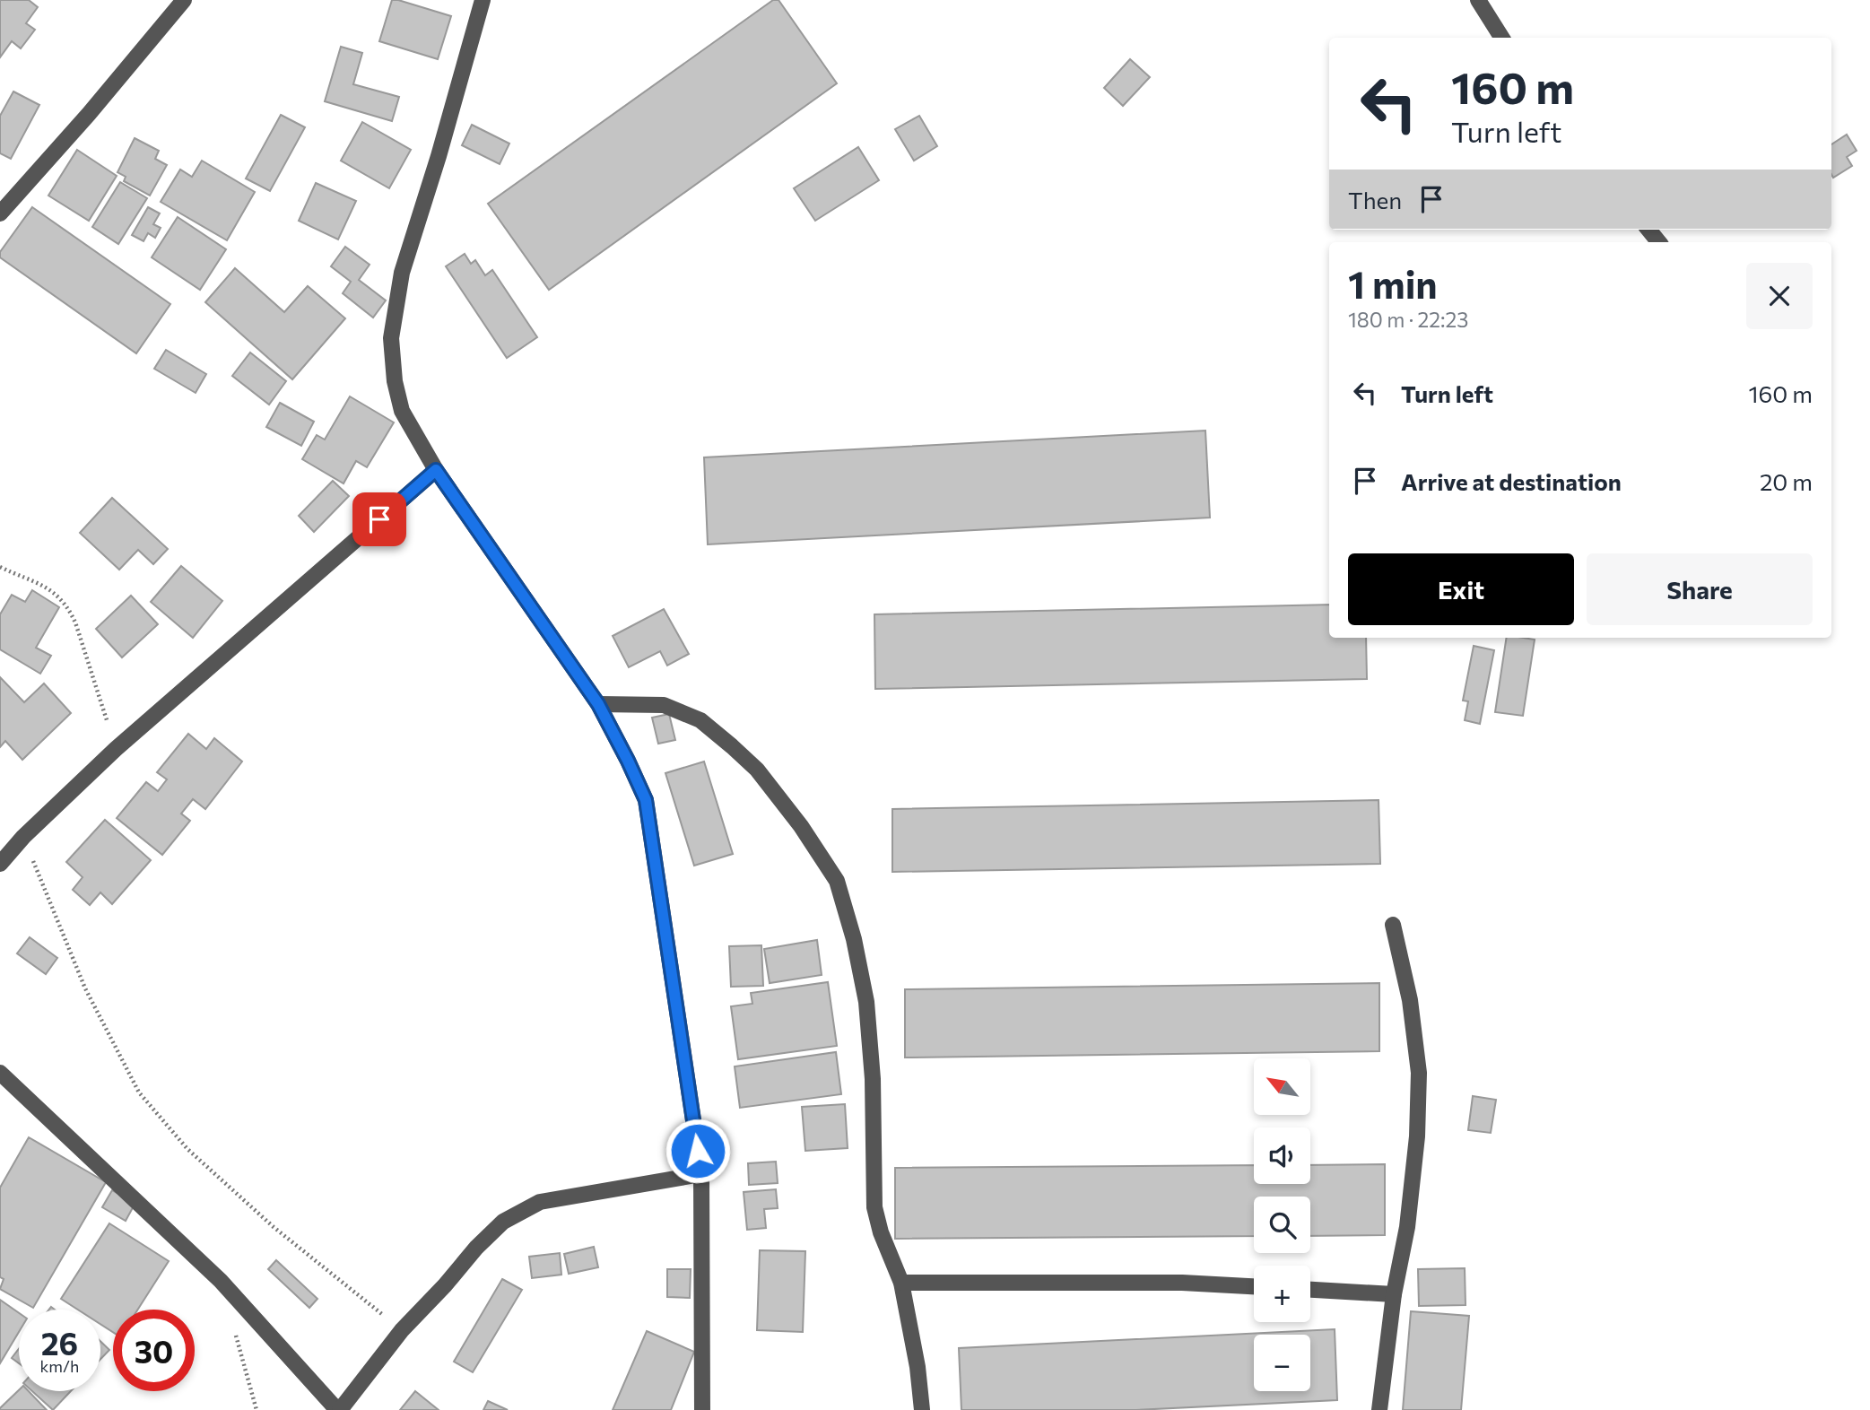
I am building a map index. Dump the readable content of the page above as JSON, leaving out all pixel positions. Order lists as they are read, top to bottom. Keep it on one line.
{"north":"top left","page":{"turn":["160 m","Turn left"],"then":"Then","heading":["1 min","180 m · 22:23"],"list":[{"name":"Turn left","value":"160 m"},{"name":"Arrive at destination","value":"20 m"}],"buttons":["Exit","Share"],"map_buttons":["+","−"],"speed":"26 km/h","limit":"30"}}
